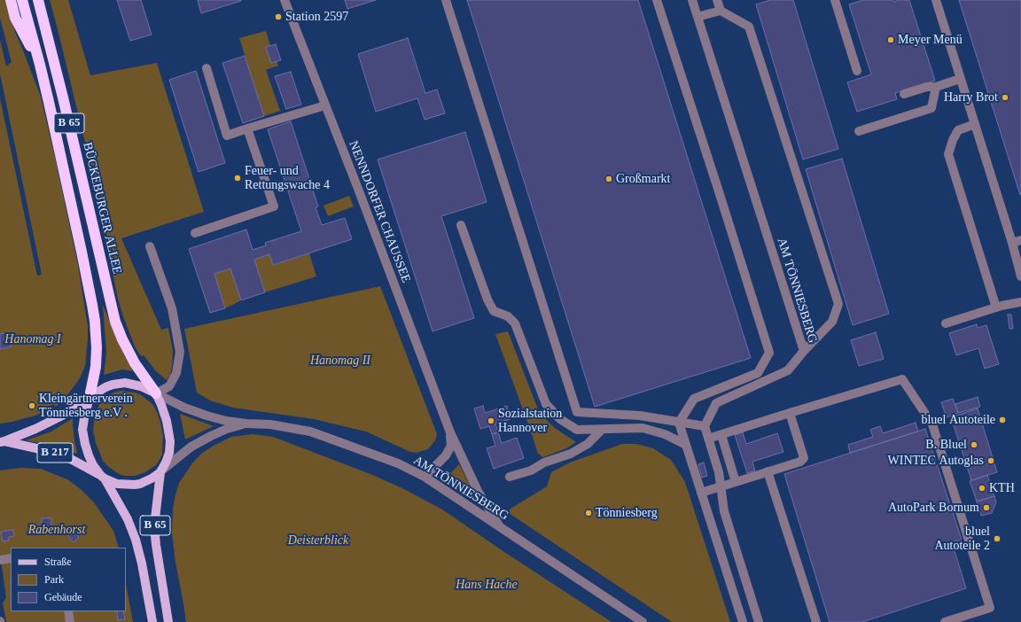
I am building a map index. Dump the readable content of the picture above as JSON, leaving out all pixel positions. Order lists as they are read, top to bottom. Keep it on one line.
{"streets":{"highway":["B 65","BÜCKEBURGER ALLEE"],"main road":["B 217"],"street":["NENNDORFER CHAUSSEE","AM TÖNNIESBERG"]},"crossings":[["B 65","BÜCKEBURGER ALLEE"],["B 65","AM TÖNNIESBERG"],["B 65","B 217"],["BÜCKEBURGER ALLEE","AM TÖNNIESBERG"],["BÜCKEBURGER ALLEE","B 217"],["NENNDORFER CHAUSSEE","AM TÖNNIESBERG"],["AM TÖNNIESBERG","B 217"]],"parks":["Hanomag I","Hanomag II","Rabenhorst","Deisterblick","Hans Hache"],"places":["Station 2597","Meyer Menü","Harry Brot","Feuer- und Rettungswache 4","Großmarkt","Kleingärtnerverein Tönniesberg e.V .","bluel Autoteile","Sozialstation Hannover","B. Bluel","WINTEC Autoglas","KTH","AutoPark Bornum","Tönniesberg","bluel Autoteile 2"],"legend":["Straße","Park","Gebäude"]}
